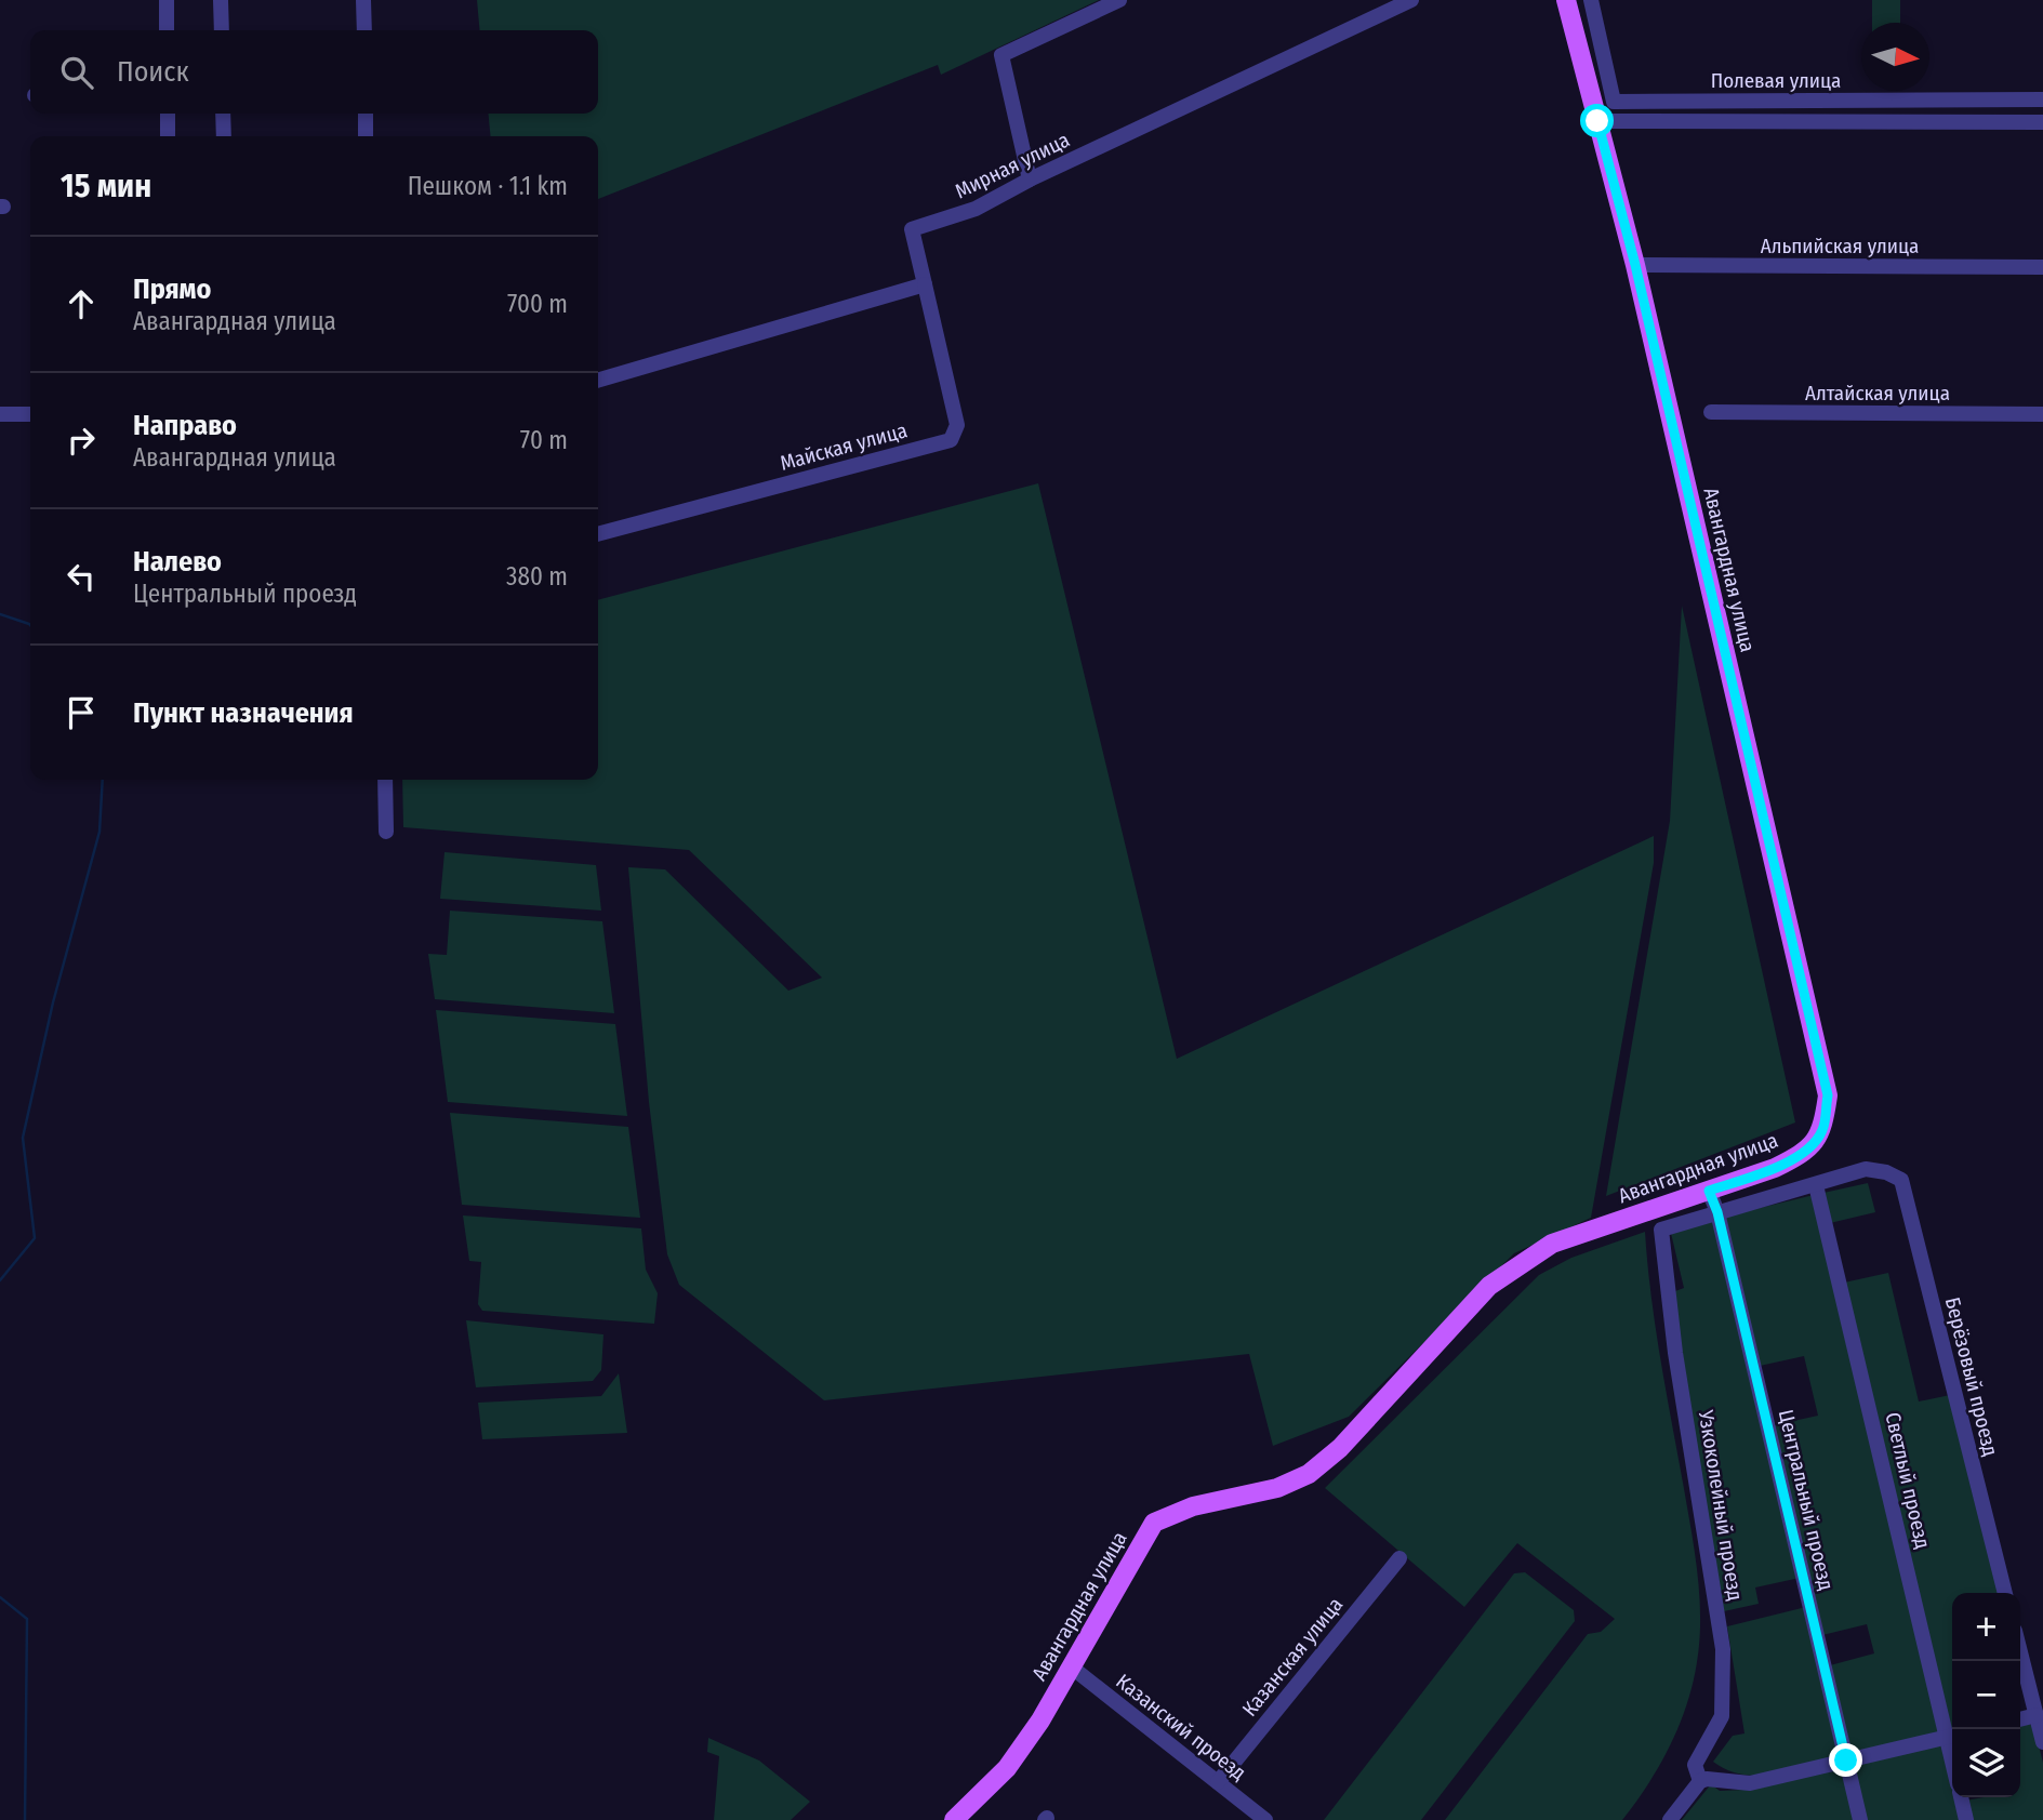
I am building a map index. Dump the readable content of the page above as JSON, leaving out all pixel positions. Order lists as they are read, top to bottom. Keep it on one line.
{"streets":{"main road":["Авангардная улица"],"street":["Полевая улица","Мирная улица","Альпийская улица","Алтайская улица","Майская улица","Берёзовый проезд","Светлый проезд","Центральный проезд","Узкоколейный проезд","Казанская улица","Казанский проезд"]},"crossings":[["Мирная улица","Майская улица"],["Альпийская улица","Авангардная улица"],["Авангардная улица","Центральный проезд"],["Авангардная улица","Казанский проезд"],["Берёзовый проезд","Светлый проезд"],["Центральный проезд","Узкоколейный проезд"],["Казанская улица","Казанский проезд"]],"north":"right","page":{"search":"Поиск","heading":["15 мин","Пешком · 1.1 km"],"list":[["Прямо","Авангардная улица","700 m"],["Направо","Авангардная улица","70 m"],["Налево","Центральный проезд","380 m"],"Пункт назначения"],"map_buttons":["+","−"]}}
